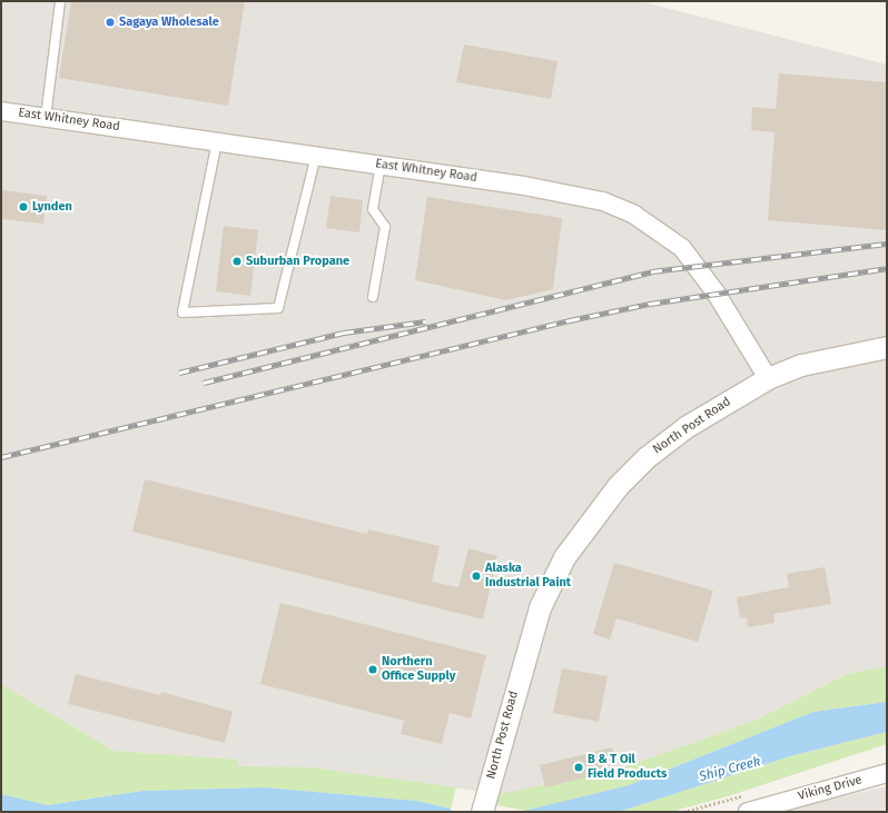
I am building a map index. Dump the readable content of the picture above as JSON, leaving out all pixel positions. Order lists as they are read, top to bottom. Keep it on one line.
{"streets":{"street":["East Whitney Road","North Post Road","Viking Drive"]},"crossings":[["East Whitney Road","North Post Road"]],"water":["Ship Creek"],"places":["Sagaya Wholesale","Lynden","Suburban Propane","Alaska Industrial Paint","Northern Office Supply","B & T Oil Field Products"]}
